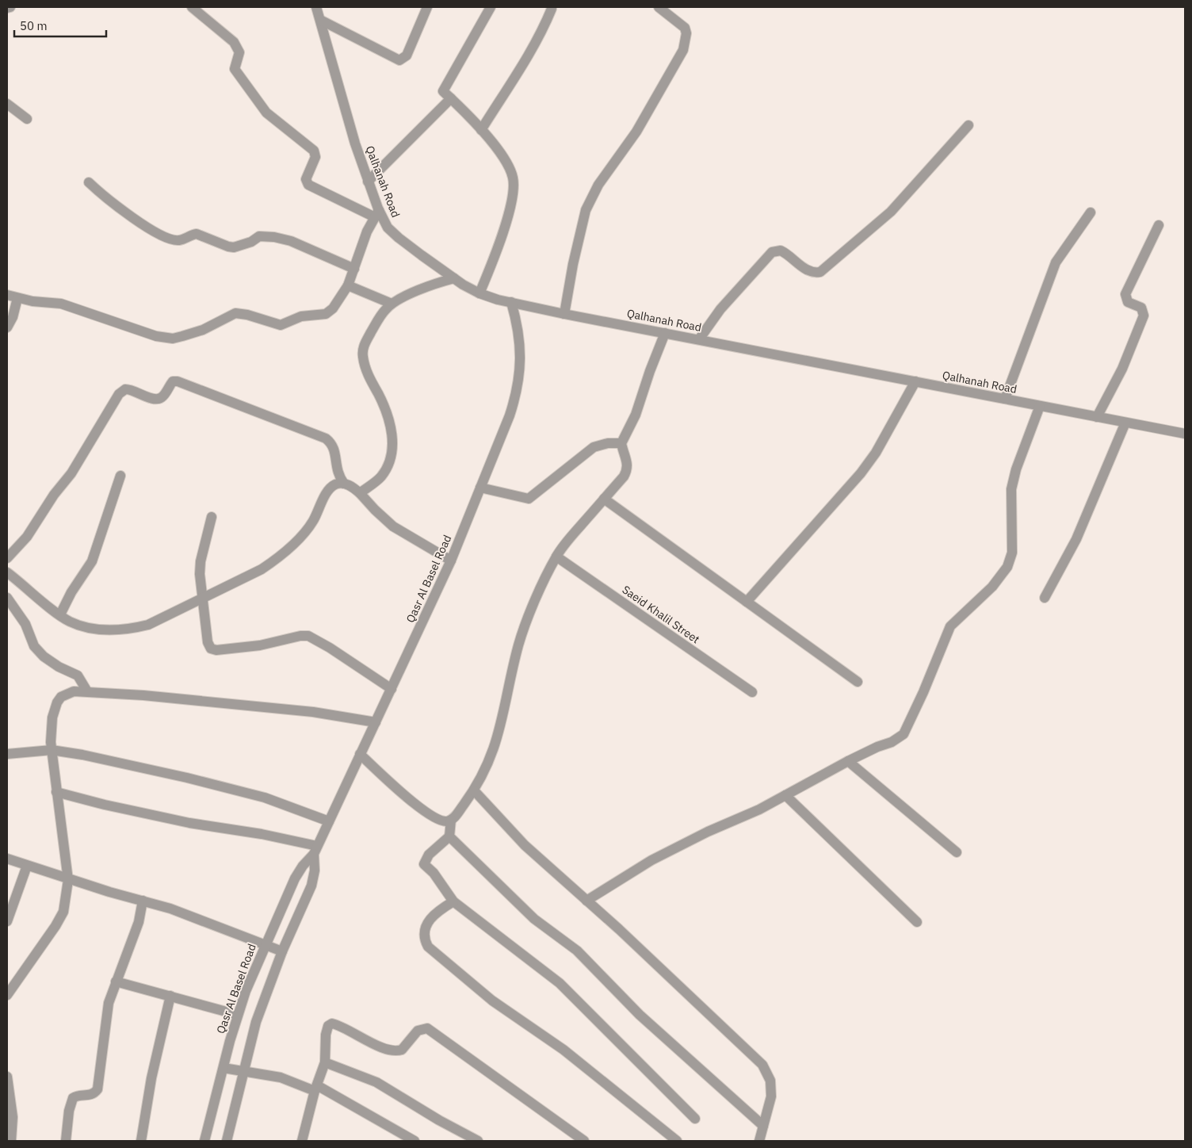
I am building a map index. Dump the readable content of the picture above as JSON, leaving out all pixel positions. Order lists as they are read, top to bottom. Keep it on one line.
{"streets":{"street":["Qalhanah Road","Qasr Al Basel Road","Saeid Khalil Street"]},"crossings":[["Qalhanah Road","Qasr Al Basel Road"]],"scale_bar":"50 m"}
